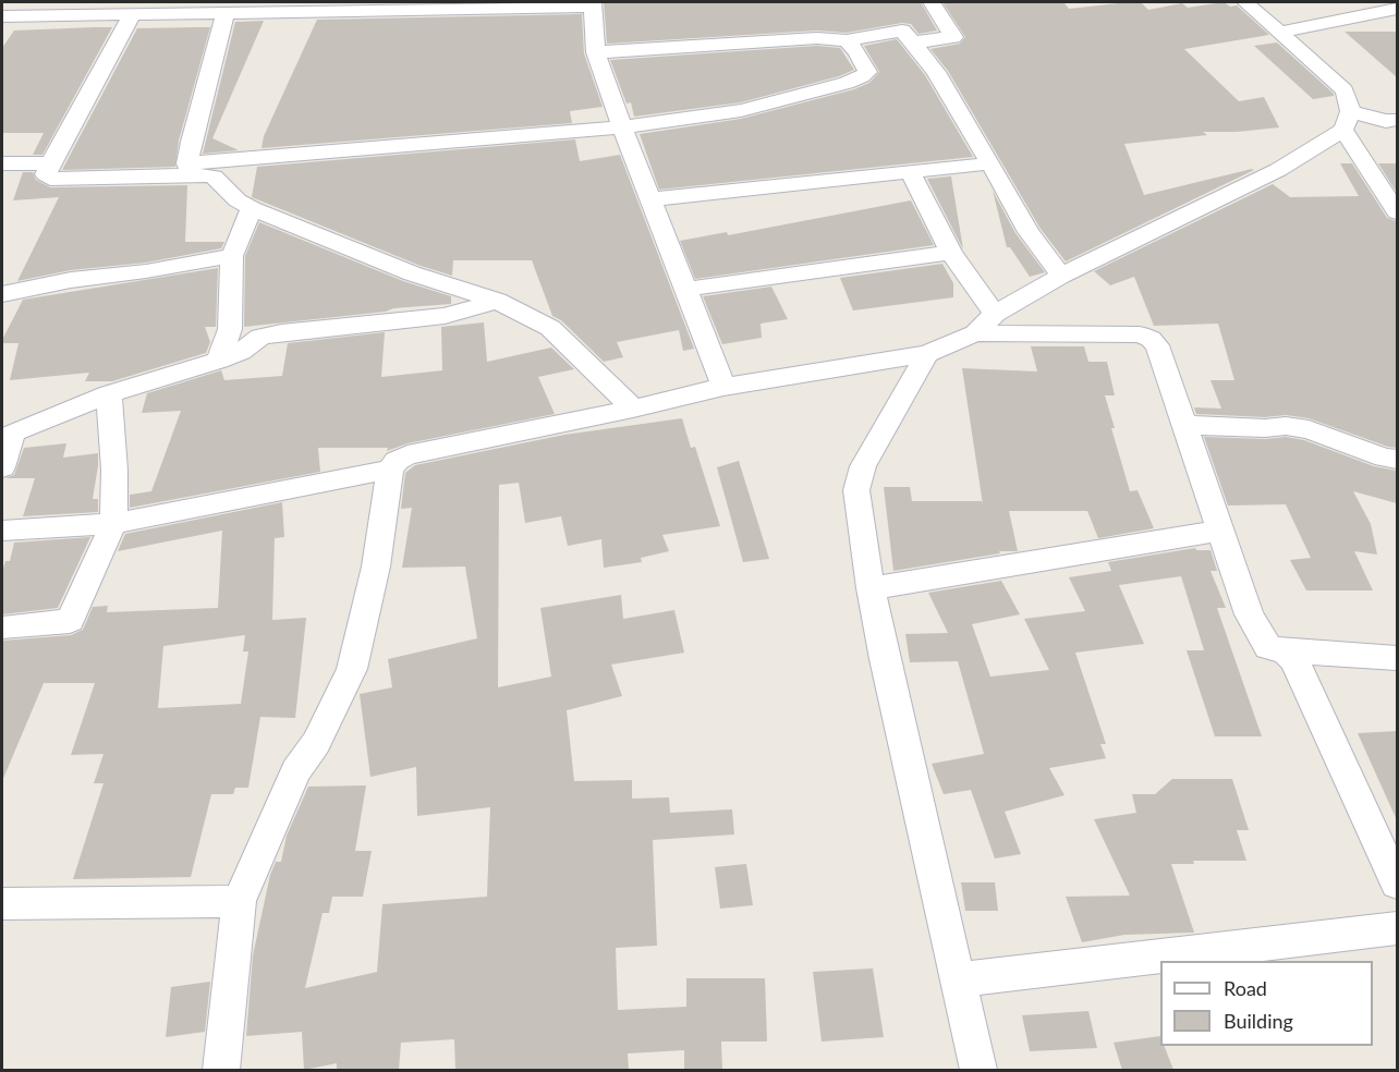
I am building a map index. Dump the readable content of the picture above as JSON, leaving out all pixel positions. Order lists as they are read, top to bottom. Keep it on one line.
{"legend":["Road","Building"]}
